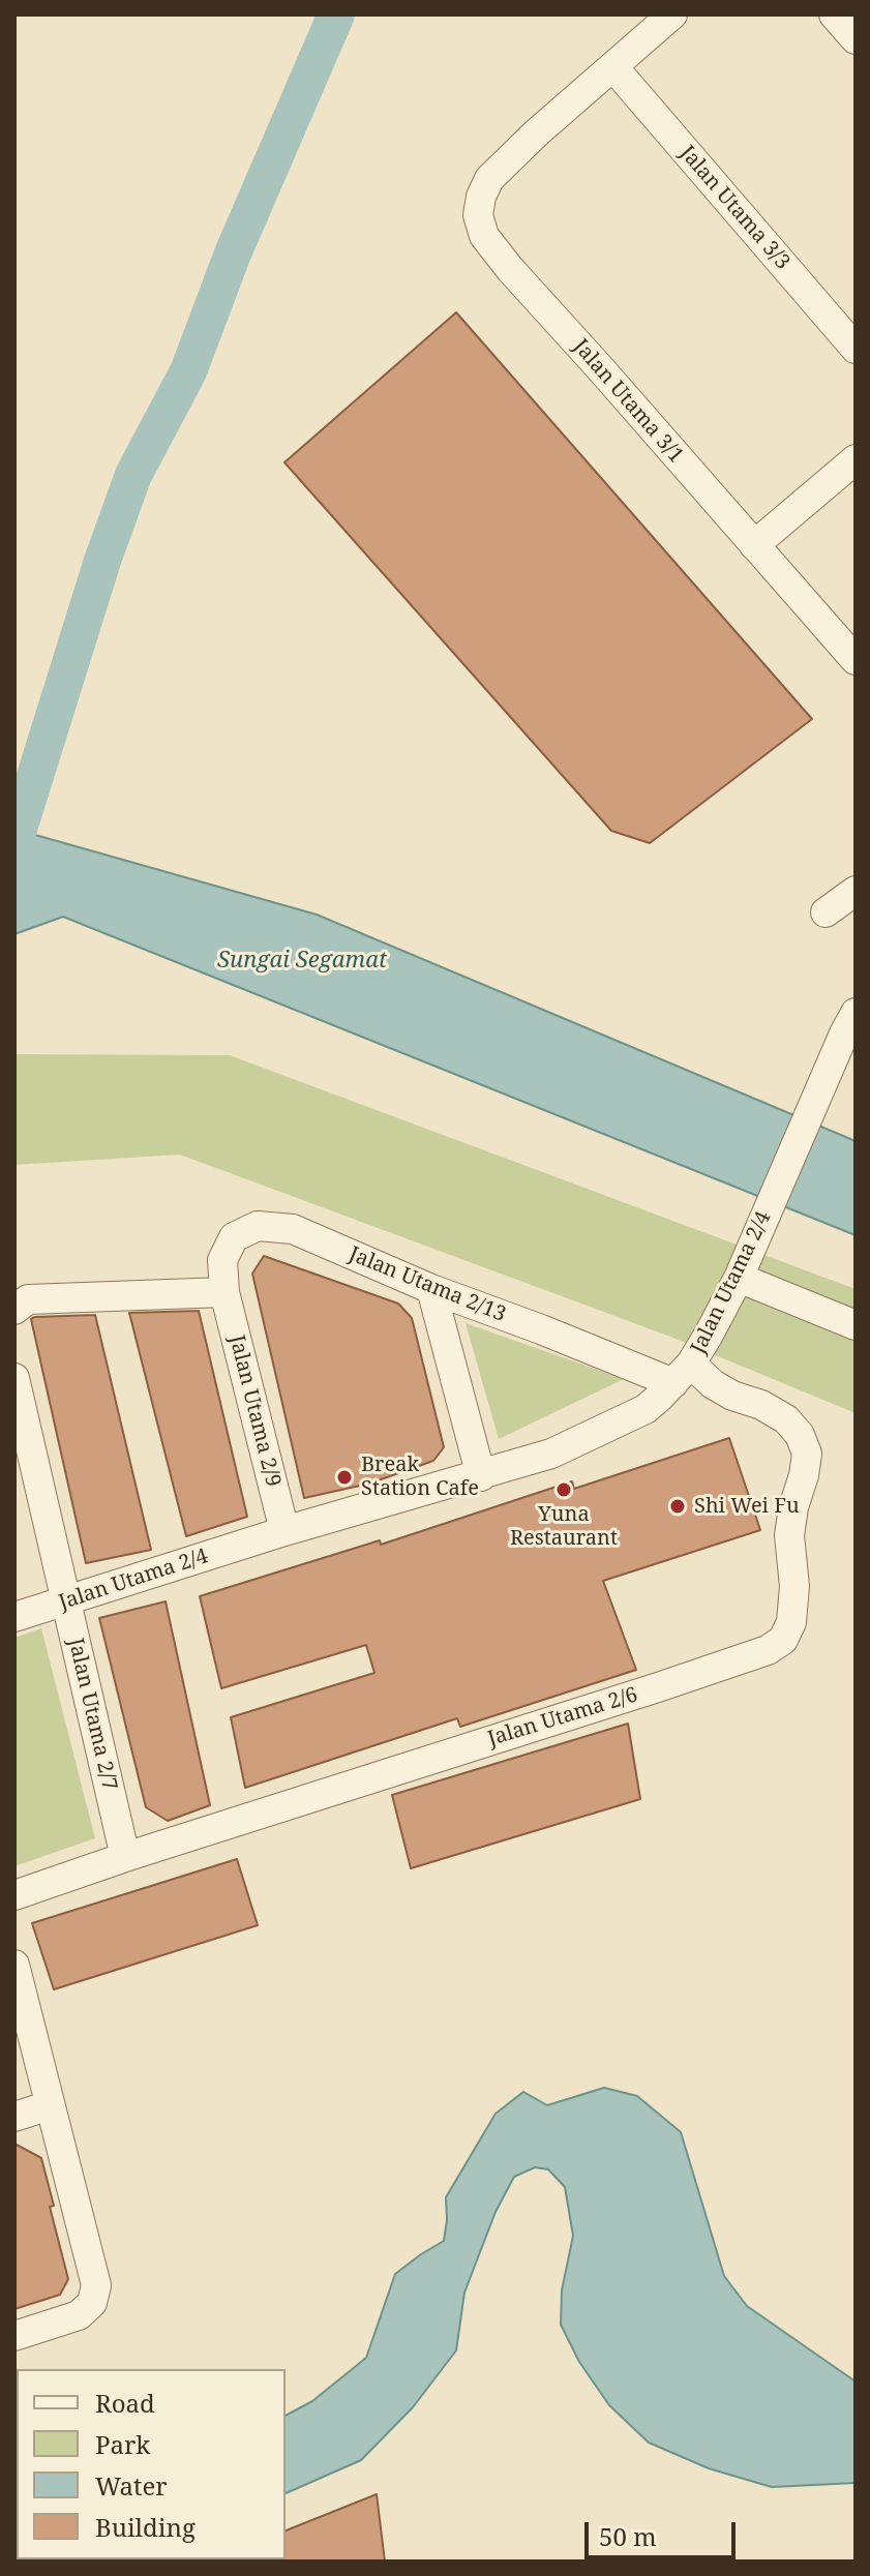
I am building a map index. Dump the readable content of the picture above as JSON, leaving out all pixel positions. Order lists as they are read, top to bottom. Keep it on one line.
{"streets":{"street":["Jalan Utama 3/3","Jalan Utama 3/1","Jalan Utama 2/4","Jalan Utama 2/13","Jalan Utama 2/9","Jalan Utama 2/7","Jalan Utama 2/6"]},"crossings":[["Jalan Utama 3/3","Jalan Utama 3/1"],["Jalan Utama 2/4","Jalan Utama 2/13"],["Jalan Utama 2/4","Jalan Utama 2/9"],["Jalan Utama 2/4","Jalan Utama 2/7"],["Jalan Utama 2/4","Jalan Utama 2/6"],["Jalan Utama 2/13","Jalan Utama 2/9"],["Jalan Utama 2/13","Jalan Utama 2/6"],["Jalan Utama 2/7","Jalan Utama 2/6"]],"water":["Sungai Segamat"],"places":["Break Station Cafe","Yuna Restaurant","Shi Wei Fu"],"legend":["Road","Park","Water","Building"],"scale_bar":"50 m"}
